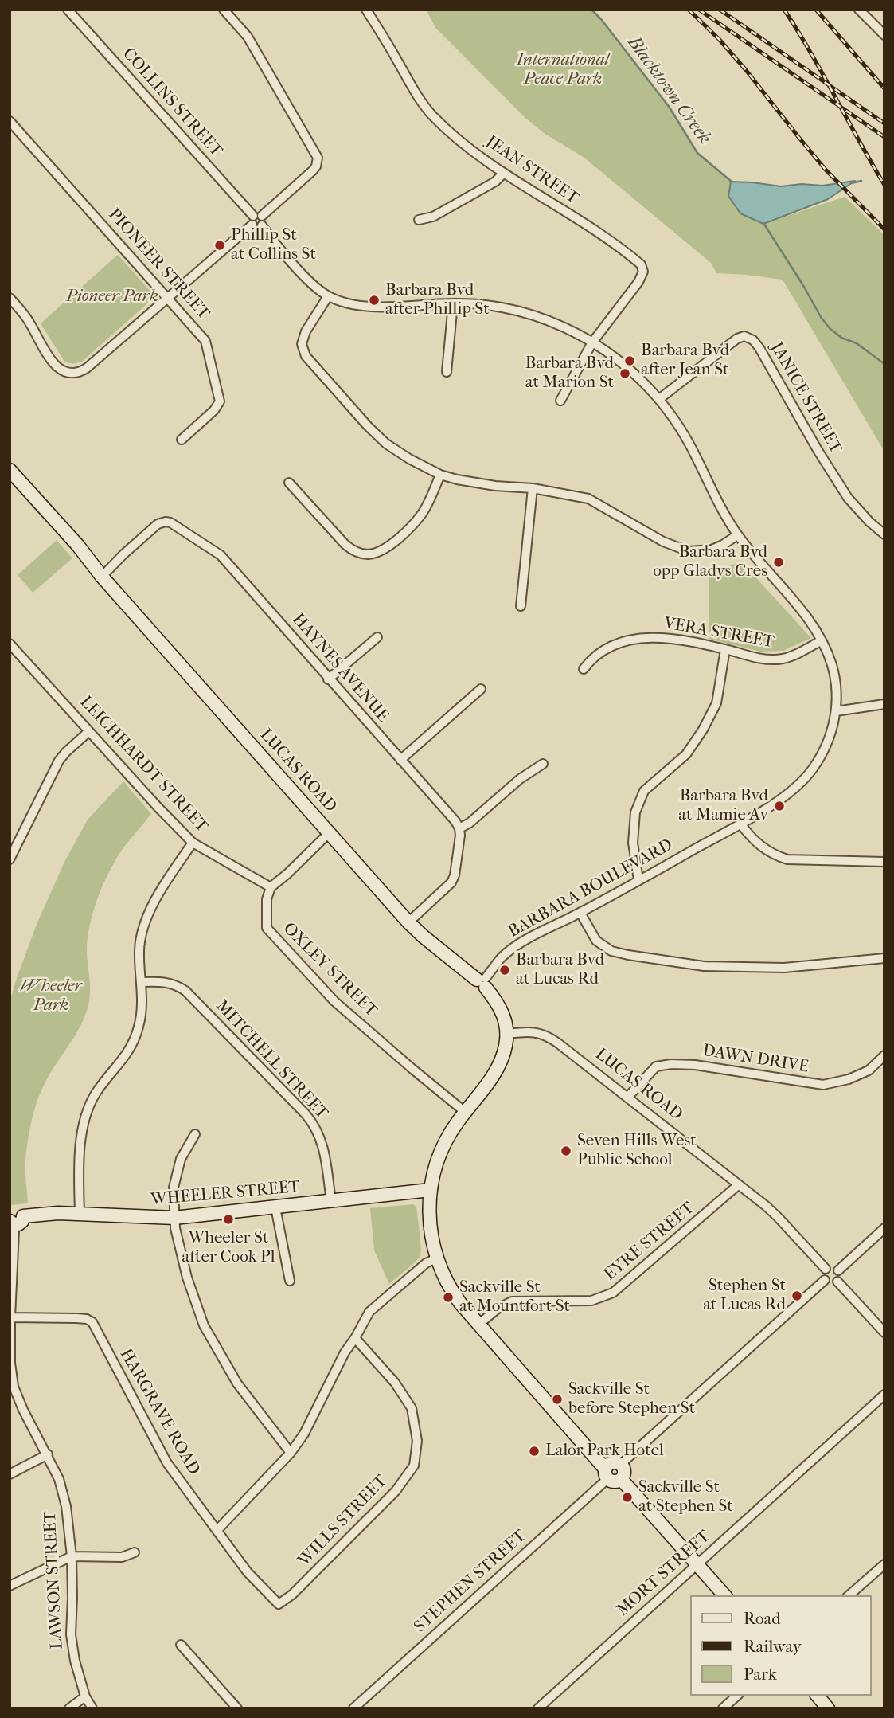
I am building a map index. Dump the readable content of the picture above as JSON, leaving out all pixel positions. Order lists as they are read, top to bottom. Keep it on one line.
{"streets":{"street":["COLLINS STREET","JEAN STREET","PIONEER STREET","JANICE STREET","VERA STREET","HAYNES AVENUE","LEICHHARDT STREET","LUCAS ROAD","BARBARA BOULEVARD","OXLEY STREET","DAWN DRIVE","MITCHELL STREET","WHEELER STREET","EYRE STREET","HARGRAVE ROAD","WILLS STREET","MORT STREET","LAWSON STREET","STEPHEN STREET"]},"crossings":[["COLLINS STREET","BARBARA BOULEVARD"],["JEAN STREET","BARBARA BOULEVARD"],["JANICE STREET","BARBARA BOULEVARD"],["VERA STREET","BARBARA BOULEVARD"],["HAYNES AVENUE","LUCAS ROAD"],["LEICHHARDT STREET","OXLEY STREET"],["LUCAS ROAD","BARBARA BOULEVARD"],["LUCAS ROAD","DAWN DRIVE"],["LUCAS ROAD","EYRE STREET"],["LUCAS ROAD","STEPHEN STREET"],["MITCHELL STREET","WHEELER STREET"],["WHEELER STREET","LAWSON STREET"],["HARGRAVE ROAD","WILLS STREET"],["HARGRAVE ROAD","LAWSON STREET"]],"water":["Blacktown Creek"],"parks":["International Peace Park","Pioneer Park","Wheeler Park"],"places":["Phillip St at Collins St","Barbara Bvd after Phillip St","Barbara Bvd after Jean St","Barbara Bvd at Marion St","Barbara Bvd opp Gladys Cres","Barbara Bvd at Mamie Av","Barbara Bvd at Lucas Rd","Seven Hills West Public School","Wheeler St after Cook Pl","Stephen St at Lucas Rd","Sackville St at Mountfort St","Sackville St before Stephen St","Lalor Park Hotel","Sackville St at Stephen St"],"legend":["Road","Railway","Park"]}
